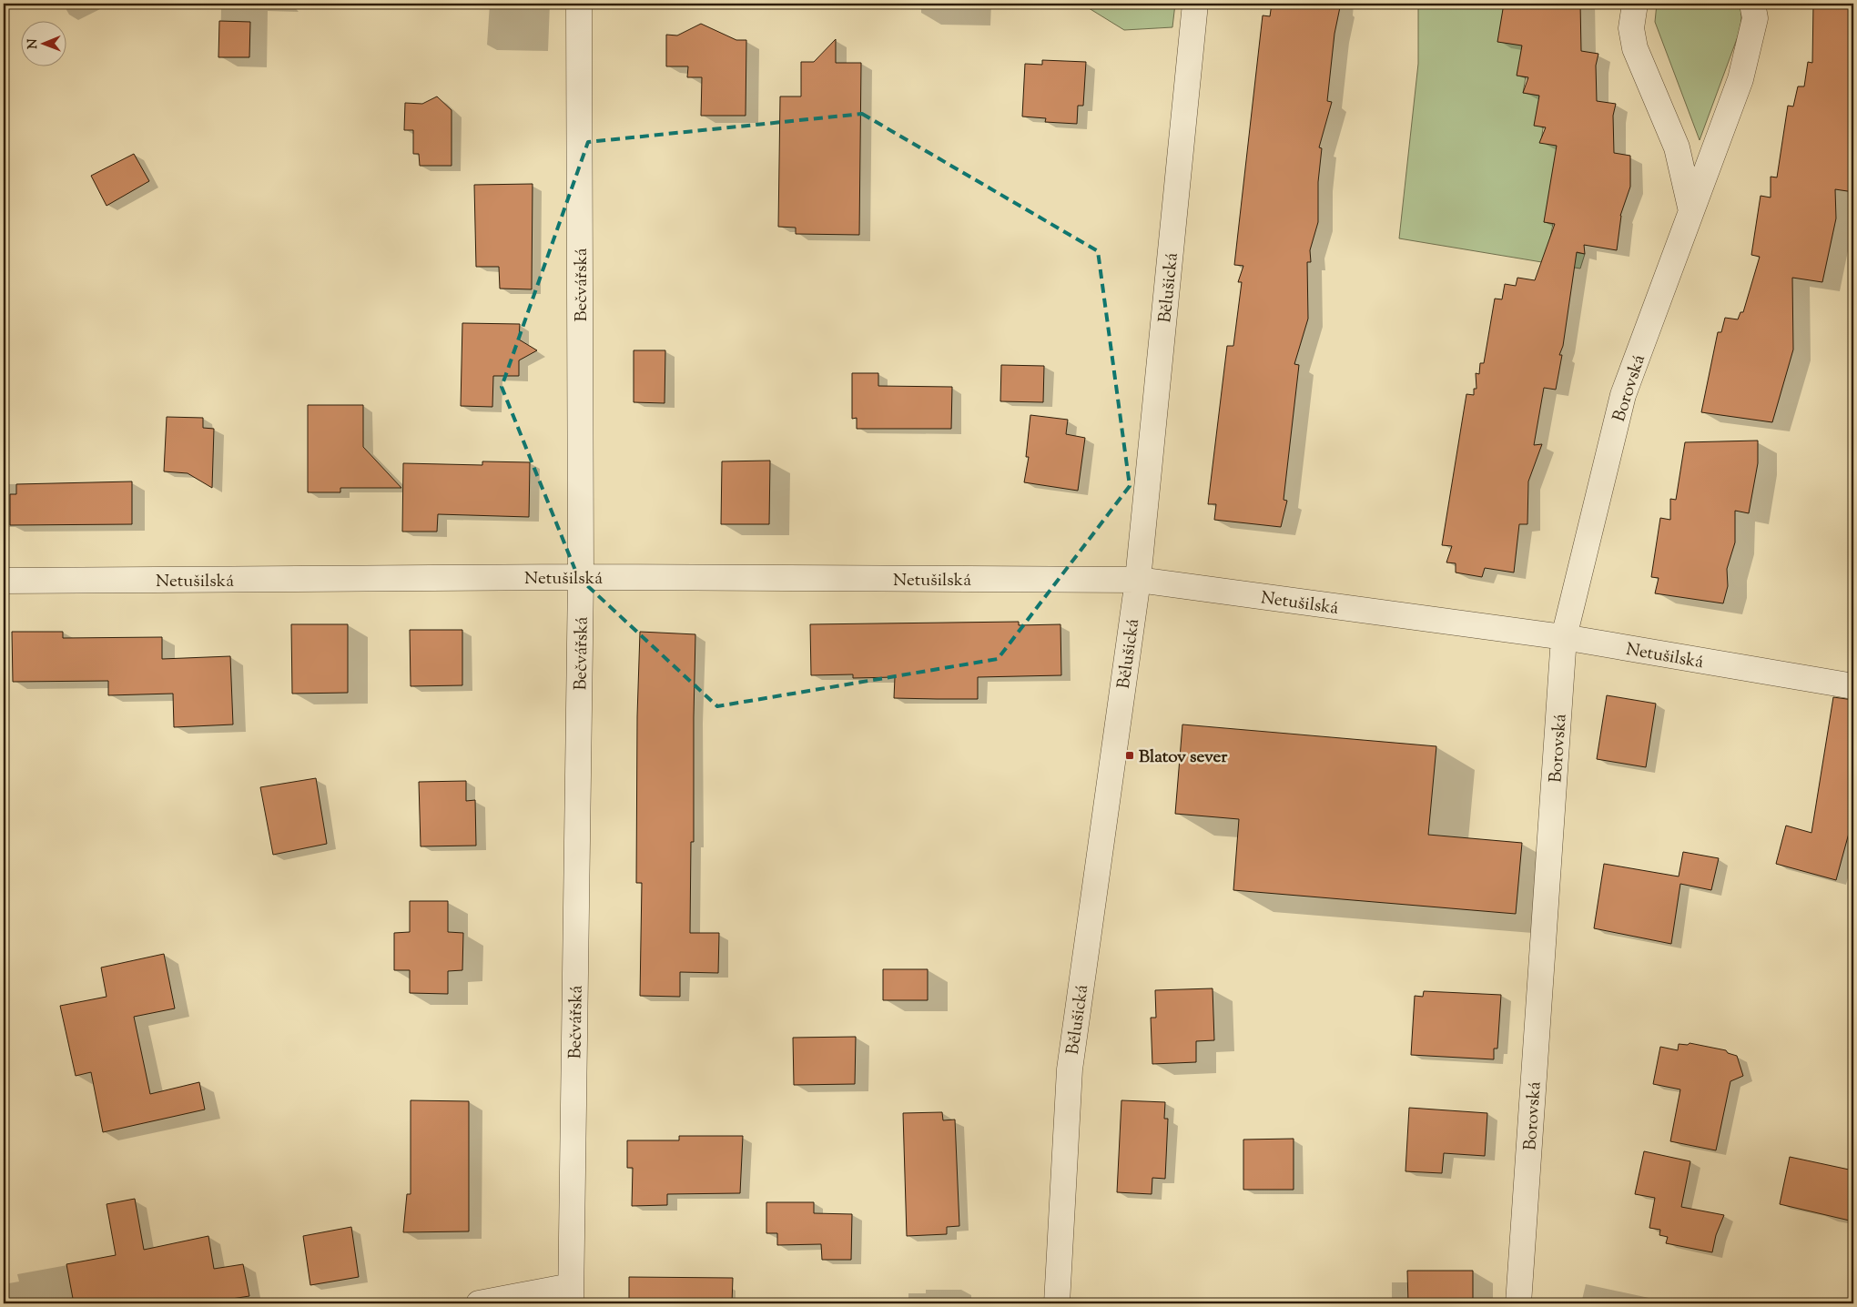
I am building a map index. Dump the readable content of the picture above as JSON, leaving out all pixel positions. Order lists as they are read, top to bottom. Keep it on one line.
{"streets":{"street":["Bečvářská","Bělušická","Borovská","Netušilská"]},"crossings":[["Bečvářská","Netušilská"],["Bělušická","Netušilská"],["Borovská","Netušilská"]],"places":{"transit":["Blatov sever"]},"north":"left"}
